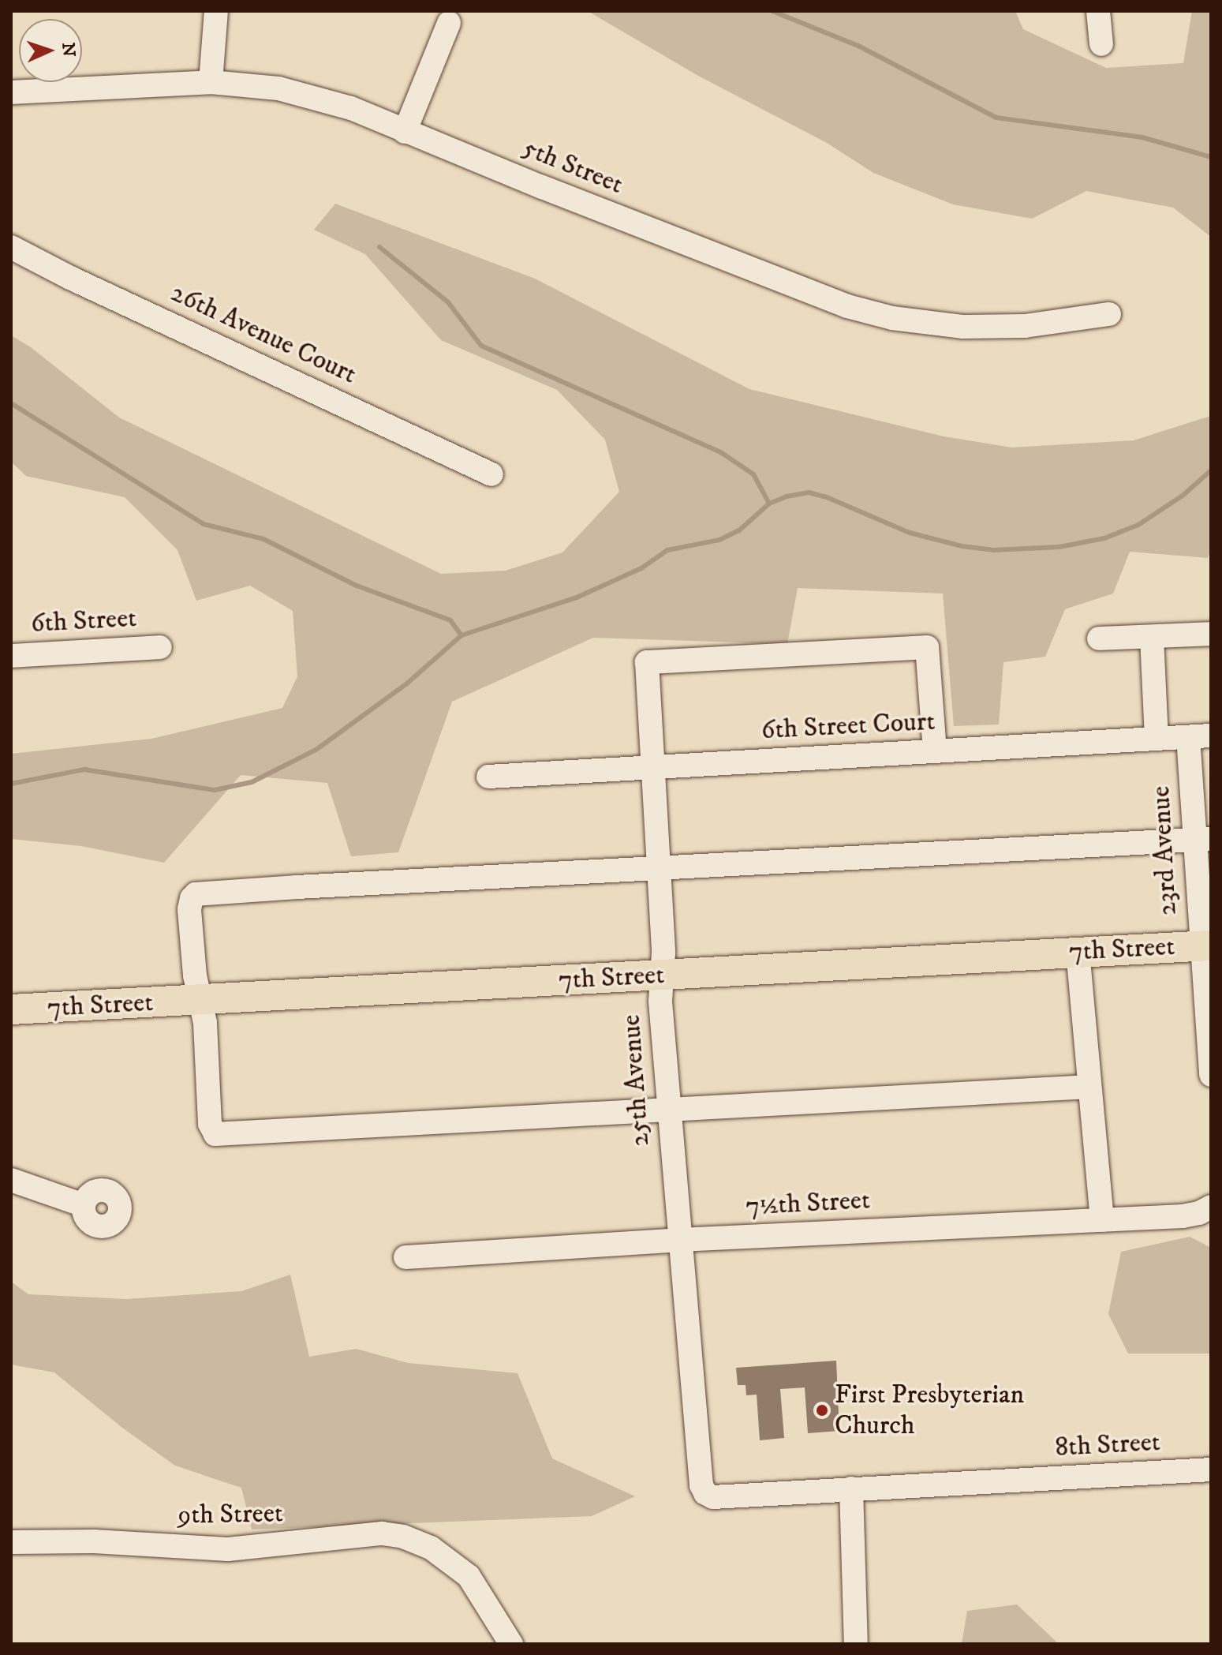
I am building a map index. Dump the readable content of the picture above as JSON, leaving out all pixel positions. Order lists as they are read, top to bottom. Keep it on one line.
{"streets":{"main road":["7th Street"],"street":["5th Street","26th Avenue Court","6th Street","6th Street Court","23rd Avenue","25th Avenue","7½th Street","8th Street","9th Street"]},"crossings":[["6th Street Court","23rd Avenue"],["6th Street Court","25th Avenue"],["23rd Avenue","7th Street"],["7th Street","25th Avenue"],["25th Avenue","7½th Street"],["25th Avenue","8th Street"]],"places":["First Presbyterian Church"],"north":"right"}
